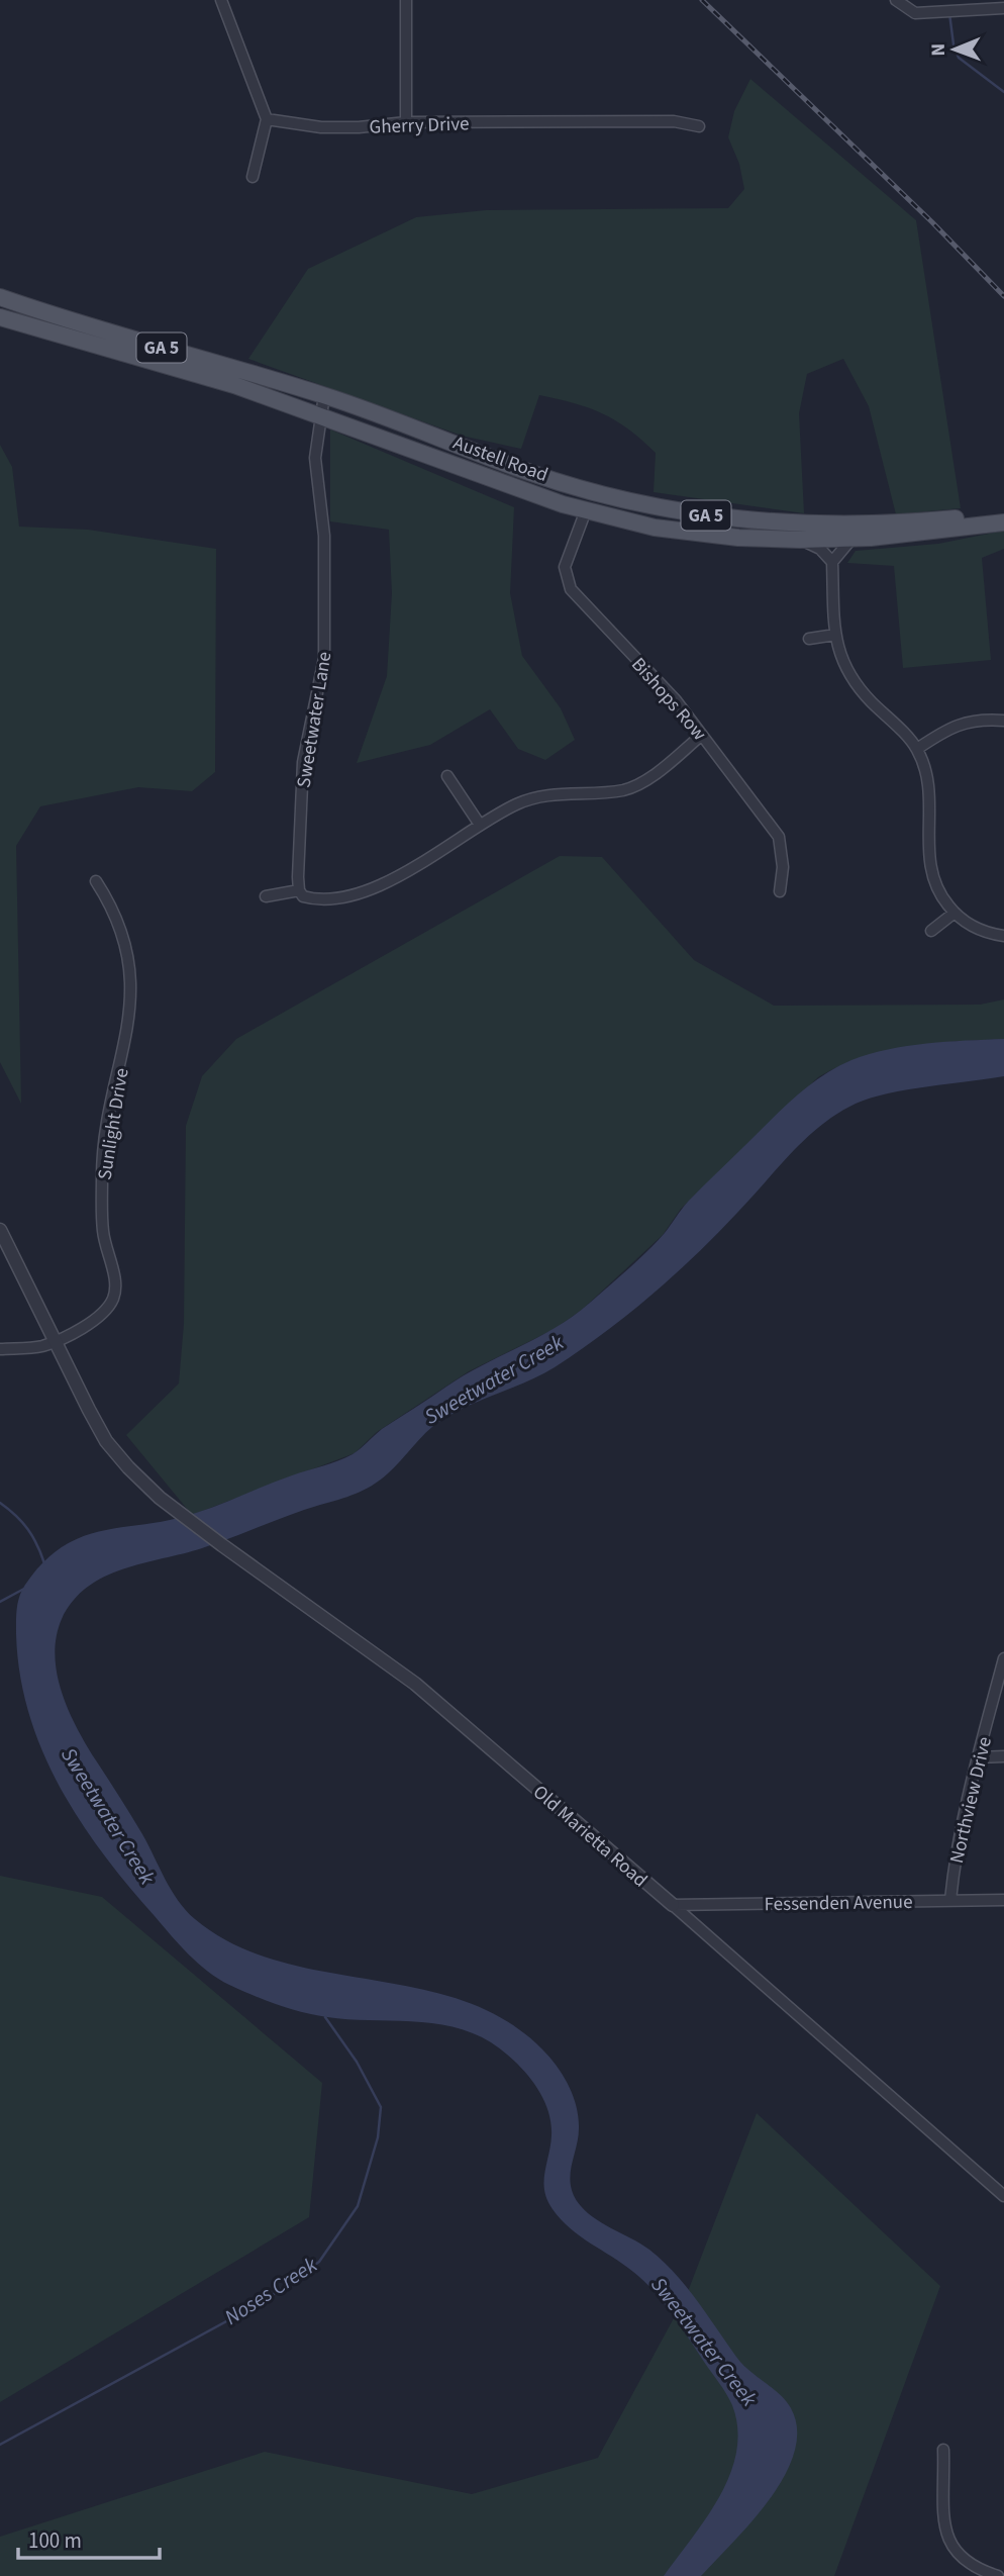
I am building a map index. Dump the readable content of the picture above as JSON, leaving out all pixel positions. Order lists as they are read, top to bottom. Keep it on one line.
{"streets":{"main road":["GA 5","Austell Road"],"street":["Gherry Drive","Bishops Row","Sweetwater Lane","Sunlight Drive","Northview Drive","Old Marietta Road","Fessenden Avenue"]},"crossings":[["Austell Road","Bishops Row"],["Austell Road","Sweetwater Lane"],["Sunlight Drive","Old Marietta Road"],["Northview Drive","Fessenden Avenue"],["Old Marietta Road","Fessenden Avenue"]],"water":["Sweetwater Creek","Noses Creek"],"scale_bar":"100 m","north":"left"}
